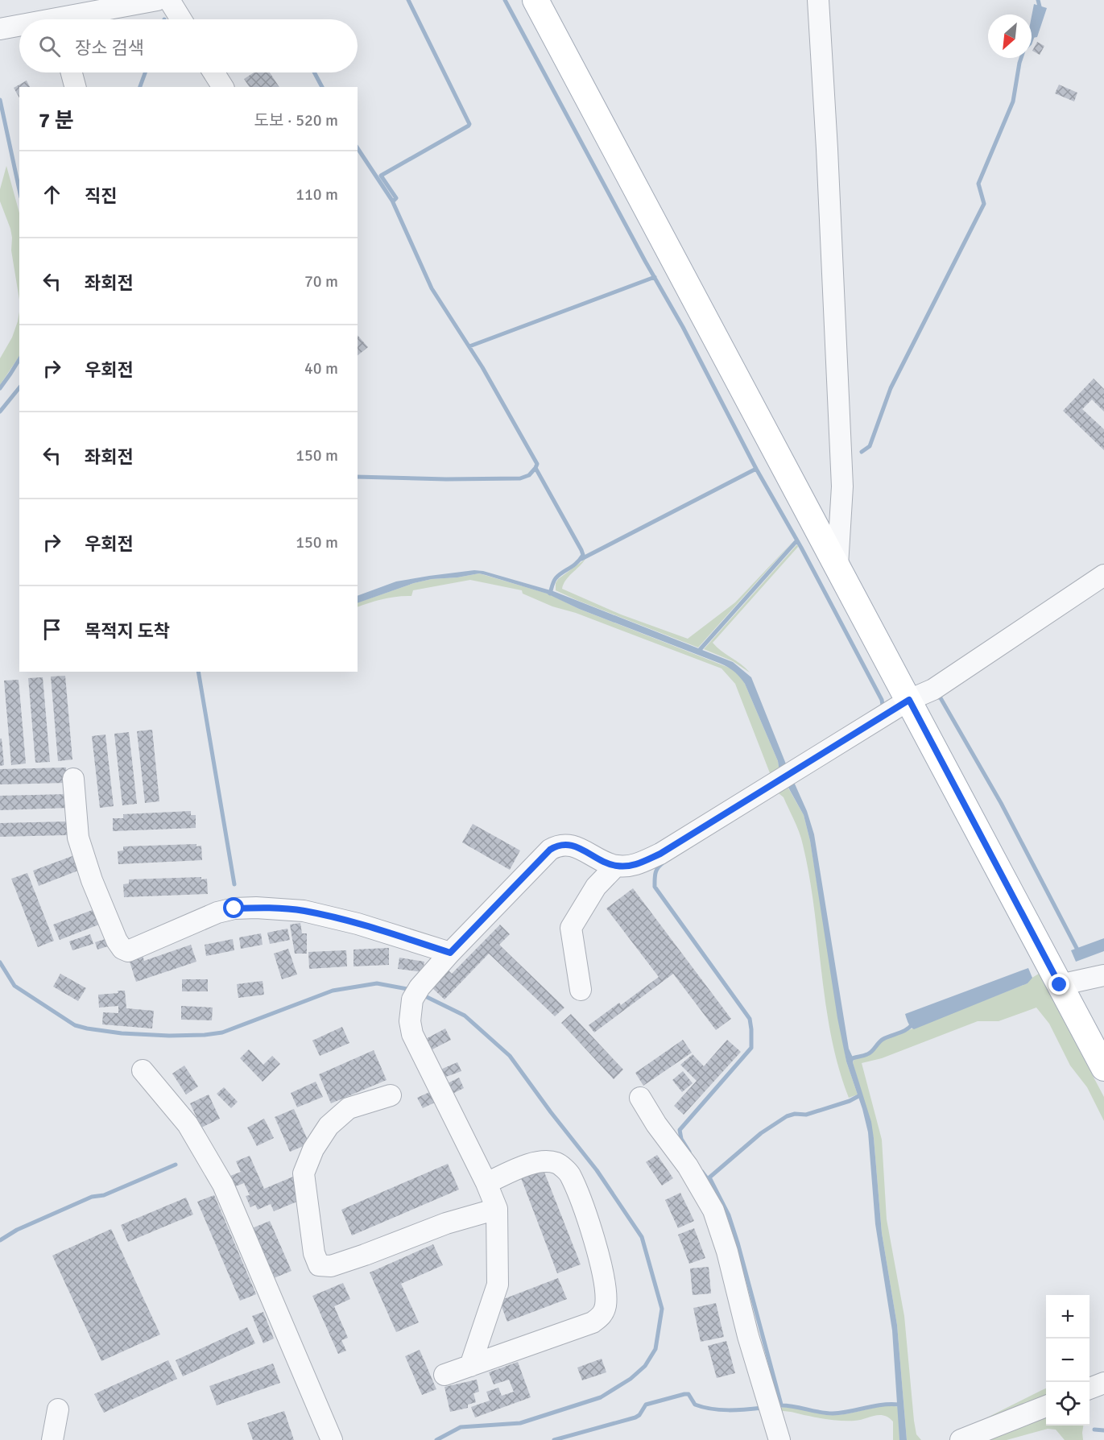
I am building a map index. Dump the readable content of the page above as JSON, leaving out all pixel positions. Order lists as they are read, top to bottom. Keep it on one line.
{"north":"bottom left","page":{"search":"장소 검색","heading":["7 분","도보 · 520 m"],"list":[["직진","110 m"],["좌회전","70 m"],["우회전","40 m"],["좌회전","150 m"],["우회전","150 m"],"목적지 도착"],"map_buttons":["+","−"]}}
